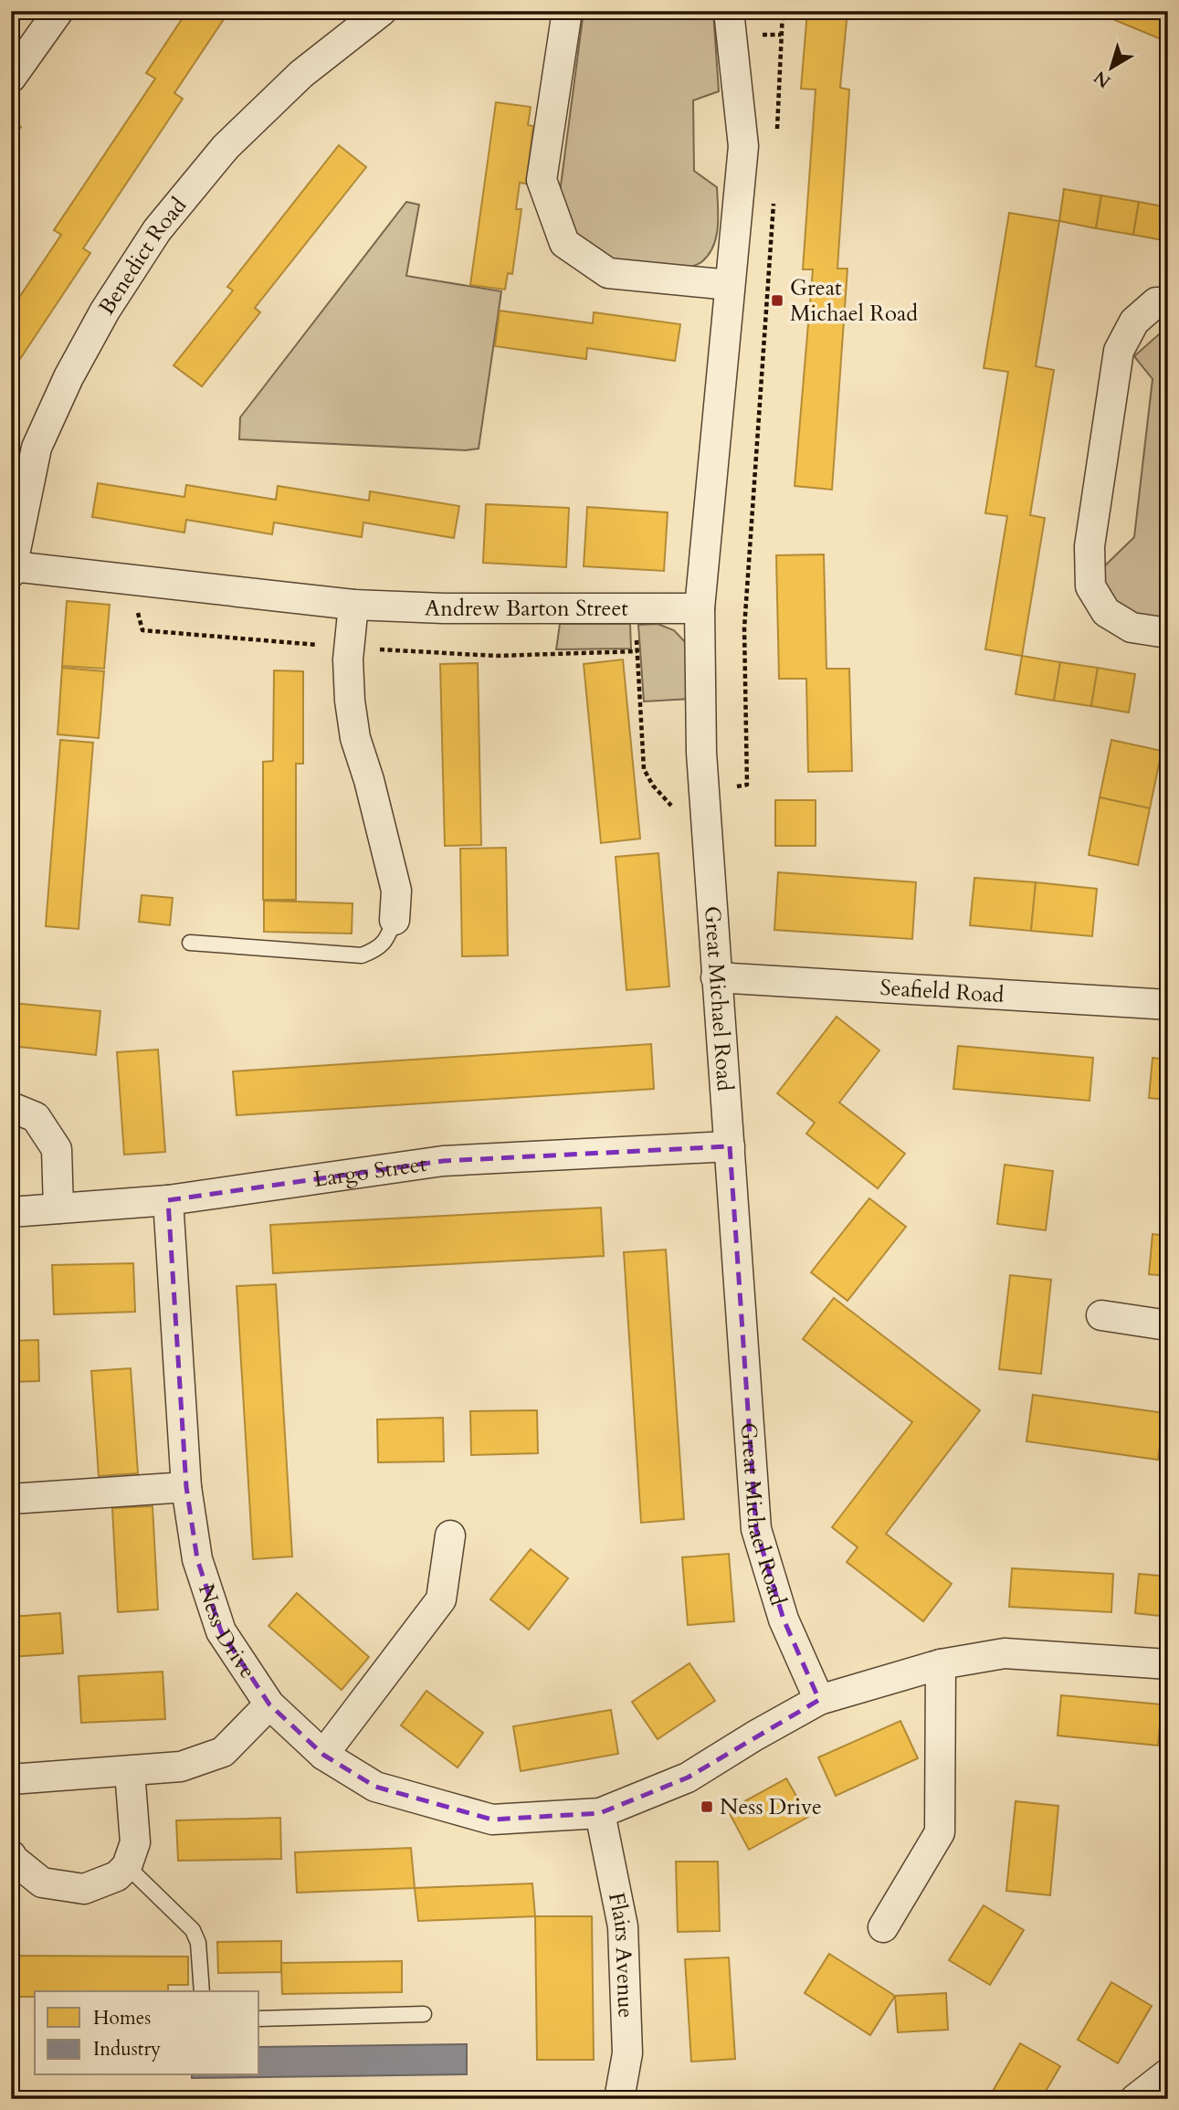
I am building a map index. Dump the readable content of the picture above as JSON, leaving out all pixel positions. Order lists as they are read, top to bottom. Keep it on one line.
{"streets":{"street":["Benedict Road","Andrew Barton Street","Seafield Road","Great Michael Road","Largo Street","Ness Drive","Flairs Avenue"]},"crossings":[["Benedict Road","Andrew Barton Street"],["Andrew Barton Street","Great Michael Road"],["Seafield Road","Great Michael Road"],["Great Michael Road","Largo Street"],["Great Michael Road","Ness Drive"],["Largo Street","Ness Drive"],["Ness Drive","Flairs Avenue"]],"places":{"transit":["Great Michael Road","Ness Drive"]},"legend":["Homes","Industry"],"north":"bottom left"}
